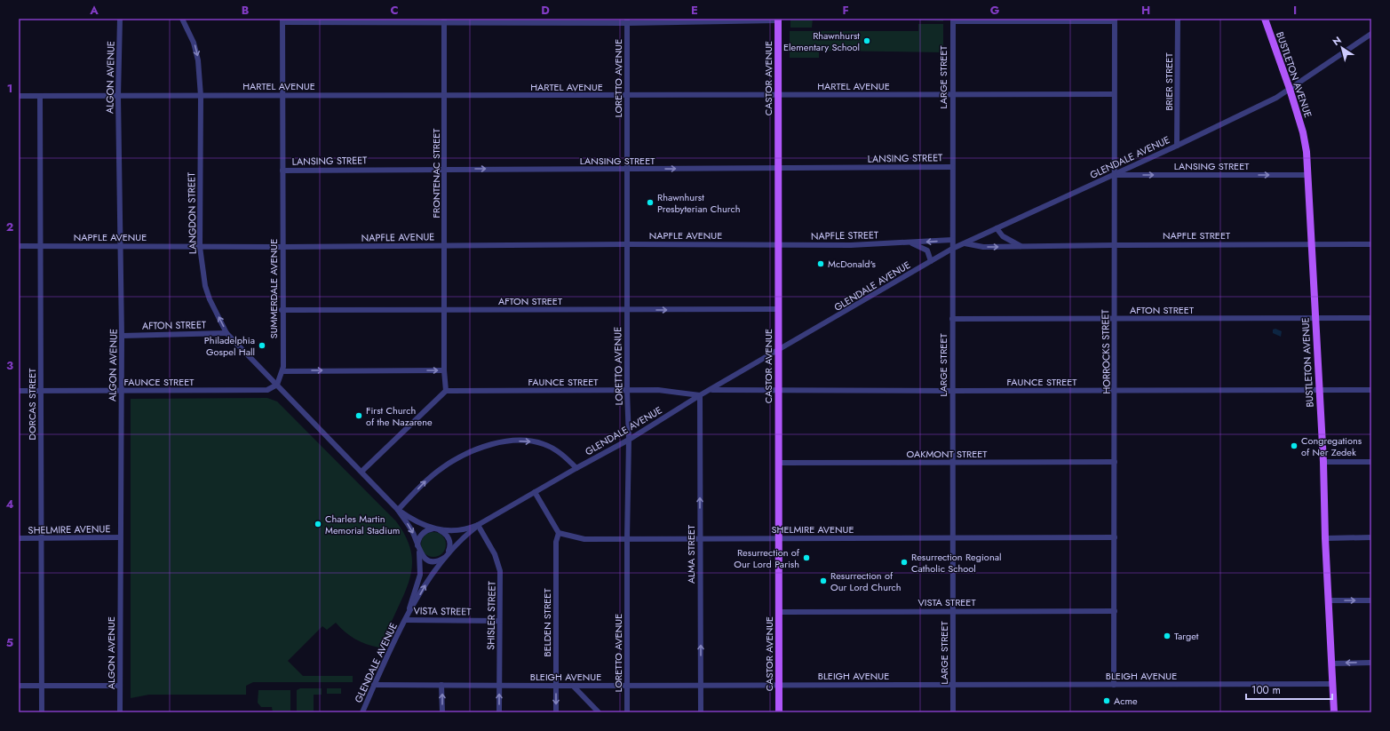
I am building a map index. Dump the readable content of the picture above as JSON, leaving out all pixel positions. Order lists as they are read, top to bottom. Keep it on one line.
{"streets":{"main road":["BUSTLETON AVENUE","CASTOR AVENUE"],"street":["ALGON AVENUE","LARGE STREET","LORETTO AVENUE","BRIER STREET","HARTEL AVENUE","GLENDALE AVENUE","LANSING STREET","FRONTENAC STREET","LANGDON STREET","NAPFLE AVENUE","NAPFLE STREET","SUMMERDALE AVENUE","AFTON STREET","HORROCKS STREET","FAUNCE STREET","DORCAS STREET","OAKMONT STREET","SHELMIRE AVENUE","ALMA STREET","VISTA STREET","SHISLER STREET","BELDEN STREET","BLEIGH AVENUE"]},"crossings":[["BUSTLETON AVENUE","GLENDALE AVENUE"],["BUSTLETON AVENUE","LANSING STREET"],["BUSTLETON AVENUE","NAPFLE STREET"],["BUSTLETON AVENUE","AFTON STREET"],["BUSTLETON AVENUE","FAUNCE STREET"],["BUSTLETON AVENUE","BLEIGH AVENUE"],["ALGON AVENUE","HARTEL AVENUE"],["ALGON AVENUE","NAPFLE AVENUE"],["ALGON AVENUE","AFTON STREET"],["ALGON AVENUE","FAUNCE STREET"],["ALGON AVENUE","SHELMIRE AVENUE"],["LARGE STREET","HARTEL AVENUE"],["LARGE STREET","GLENDALE AVENUE"],["LARGE STREET","LANSING STREET"],["LARGE STREET","NAPFLE STREET"],["LARGE STREET","AFTON STREET"],["LARGE STREET","FAUNCE STREET"],["LARGE STREET","OAKMONT STREET"],["LARGE STREET","SHELMIRE AVENUE"],["LARGE STREET","VISTA STREET"],["LARGE STREET","BLEIGH AVENUE"],["LORETTO AVENUE","HARTEL AVENUE"],["LORETTO AVENUE","GLENDALE AVENUE"],["LORETTO AVENUE","LANSING STREET"],["LORETTO AVENUE","NAPFLE AVENUE"],["LORETTO AVENUE","AFTON STREET"],["LORETTO AVENUE","FAUNCE STREET"],["LORETTO AVENUE","SHELMIRE AVENUE"],["LORETTO AVENUE","BLEIGH AVENUE"],["CASTOR AVENUE","HARTEL AVENUE"],["CASTOR AVENUE","GLENDALE AVENUE"],["CASTOR AVENUE","LANSING STREET"],["CASTOR AVENUE","NAPFLE AVENUE"],["CASTOR AVENUE","NAPFLE STREET"],["CASTOR AVENUE","AFTON STREET"],["CASTOR AVENUE","FAUNCE STREET"],["CASTOR AVENUE","OAKMONT STREET"],["CASTOR AVENUE","SHELMIRE AVENUE"],["CASTOR AVENUE","VISTA STREET"],["CASTOR AVENUE","BLEIGH AVENUE"],["BRIER STREET","GLENDALE AVENUE"],["HARTEL AVENUE","FRONTENAC STREET"],["HARTEL AVENUE","LANGDON STREET"],["HARTEL AVENUE","SUMMERDALE AVENUE"],["HARTEL AVENUE","HORROCKS STREET"],["HARTEL AVENUE","DORCAS STREET"],["GLENDALE AVENUE","LANSING STREET"],["GLENDALE AVENUE","NAPFLE STREET"],["GLENDALE AVENUE","HORROCKS STREET"],["GLENDALE AVENUE","FAUNCE STREET"],["GLENDALE AVENUE","ALMA STREET"],["GLENDALE AVENUE","VISTA STREET"],["GLENDALE AVENUE","SHISLER STREET"],["GLENDALE AVENUE","BLEIGH AVENUE"],["LANSING STREET","FRONTENAC STREET"],["LANSING STREET","SUMMERDALE AVENUE"],["LANSING STREET","HORROCKS STREET"],["FRONTENAC STREET","NAPFLE AVENUE"],["FRONTENAC STREET","AFTON STREET"],["FRONTENAC STREET","FAUNCE STREET"],["LANGDON STREET","NAPFLE AVENUE"],["LANGDON STREET","SUMMERDALE AVENUE"],["LANGDON STREET","AFTON STREET"],["LANGDON STREET","FAUNCE STREET"],["NAPFLE AVENUE","NAPFLE STREET"],["NAPFLE AVENUE","SUMMERDALE AVENUE"],["NAPFLE AVENUE","DORCAS STREET"],["NAPFLE STREET","HORROCKS STREET"],["SUMMERDALE AVENUE","AFTON STREET"],["SUMMERDALE AVENUE","FAUNCE STREET"],["AFTON STREET","HORROCKS STREET"],["HORROCKS STREET","FAUNCE STREET"],["HORROCKS STREET","OAKMONT STREET"],["HORROCKS STREET","SHELMIRE AVENUE"],["HORROCKS STREET","VISTA STREET"],["HORROCKS STREET","BLEIGH AVENUE"],["FAUNCE STREET","DORCAS STREET"],["FAUNCE STREET","ALMA STREET"],["DORCAS STREET","SHELMIRE AVENUE"],["SHELMIRE AVENUE","ALMA STREET"],["SHELMIRE AVENUE","BELDEN STREET"],["ALMA STREET","BLEIGH AVENUE"],["VISTA STREET","SHISLER STREET"],["SHISLER STREET","BLEIGH AVENUE"],["BELDEN STREET","BLEIGH AVENUE"]],"one_way":["LANSING STREET","ALMA STREET"],"places":["Rhawnhurst Elementary School","Rhawnhurst Presbyterian Church","McDonald's","Philadelphia Gospel Hall","First Church of the Nazarene","Congregations of Ner Zedek","Charles Martin Memorial Stadium","Resurrection of Our Lord Parish","Resurrection Regional Catholic School","Resurrection of Our Lord Church","Target","Acme"],"scale_bar":"100 m","north":"top left","grid":{"columns":["A","B","C","D","E","F","G","H","I"],"rows":["1","2","3","4","5"]}}
